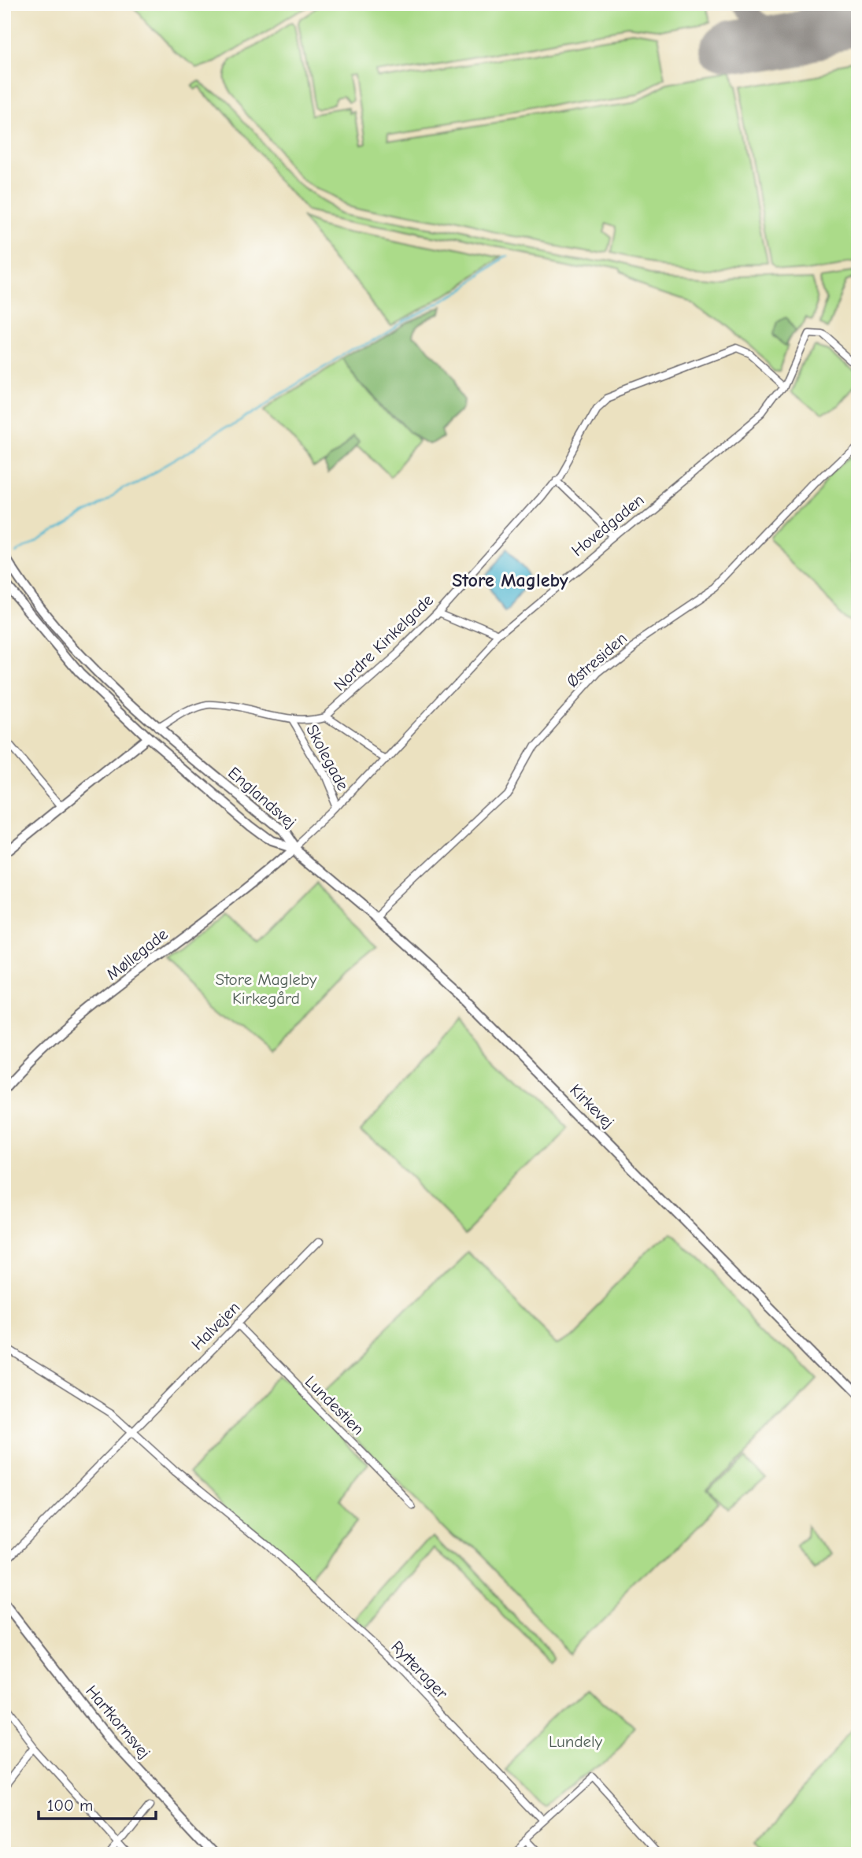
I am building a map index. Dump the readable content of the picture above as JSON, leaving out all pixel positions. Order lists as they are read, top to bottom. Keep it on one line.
{"streets":{"main road":["Englandsvej","Møllegade","Kirkevej","Hartkornsvej"],"street":["Hovedgaden","Nordre Kinkelgade","Østresiden","Skolegade","Halvejen","Lundestien","Rytterager"]},"crossings":[["Hovedgaden","Nordre Kinkelgade"],["Hovedgaden","Skolegade"],["Hovedgaden","Englandsvej"],["Hovedgaden","Møllegade"],["Hovedgaden","Kirkevej"],["Østresiden","Kirkevej"],["Englandsvej","Møllegade"],["Englandsvej","Kirkevej"],["Møllegade","Kirkevej"],["Halvejen","Lundestien"],["Halvejen","Rytterager"]],"districts":["Store Magleby"],"parks":["Store Magleby Kirkegård","Lundely"],"scale_bar":"100 m"}
